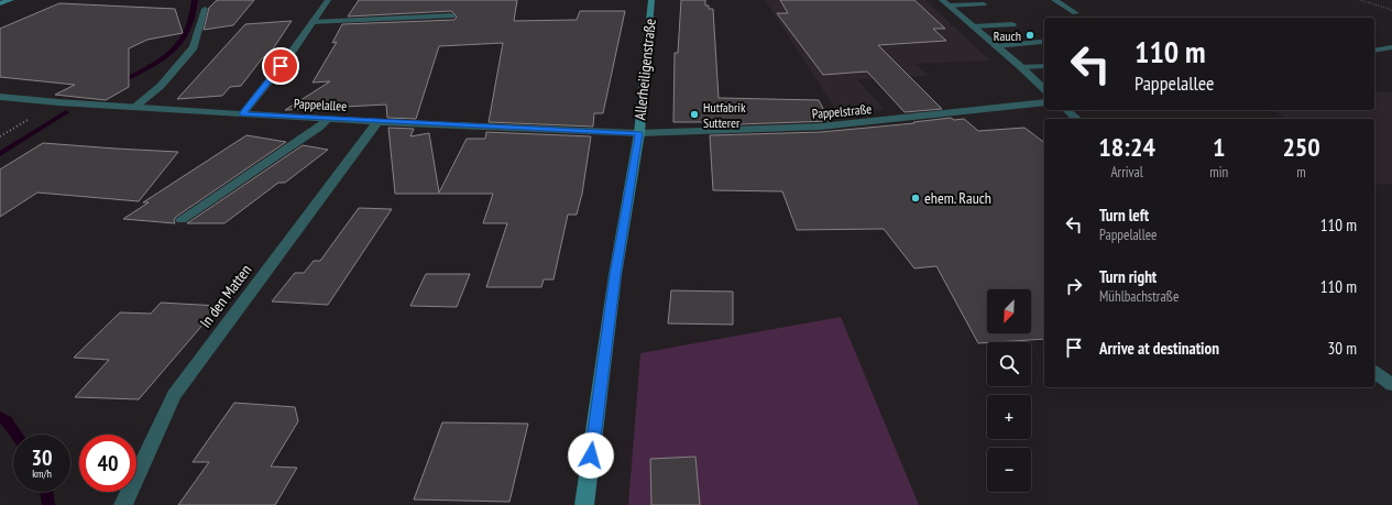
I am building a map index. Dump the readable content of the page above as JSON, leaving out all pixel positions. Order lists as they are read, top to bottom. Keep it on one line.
{"streets":{"street":["Allerheiligenstraße","Pappelallee","Pappelstraße","In den Matten"]},"crossings":[["Allerheiligenstraße","Pappelallee"],["Allerheiligenstraße","Pappelstraße"],["Pappelallee","Pappelstraße"],["Pappelallee","In den Matten"]],"places":["Rauch","Hutfabrik Sutterer","ehem. Rauch"],"north":"bottom left","page":{"turn":["110 m","Pappelallee"],"eta":["18:24","Arrival","1","min","250","m"],"list":[{"name":"Turn left","note":"Pappelallee","value":"110 m"},{"name":"Turn right","note":"Mühlbachstraße","value":"110 m"},{"name":"Arrive at destination","value":"30 m"}],"map_buttons":["+","−"],"speed":"30 km/h","limit":"40"}}
